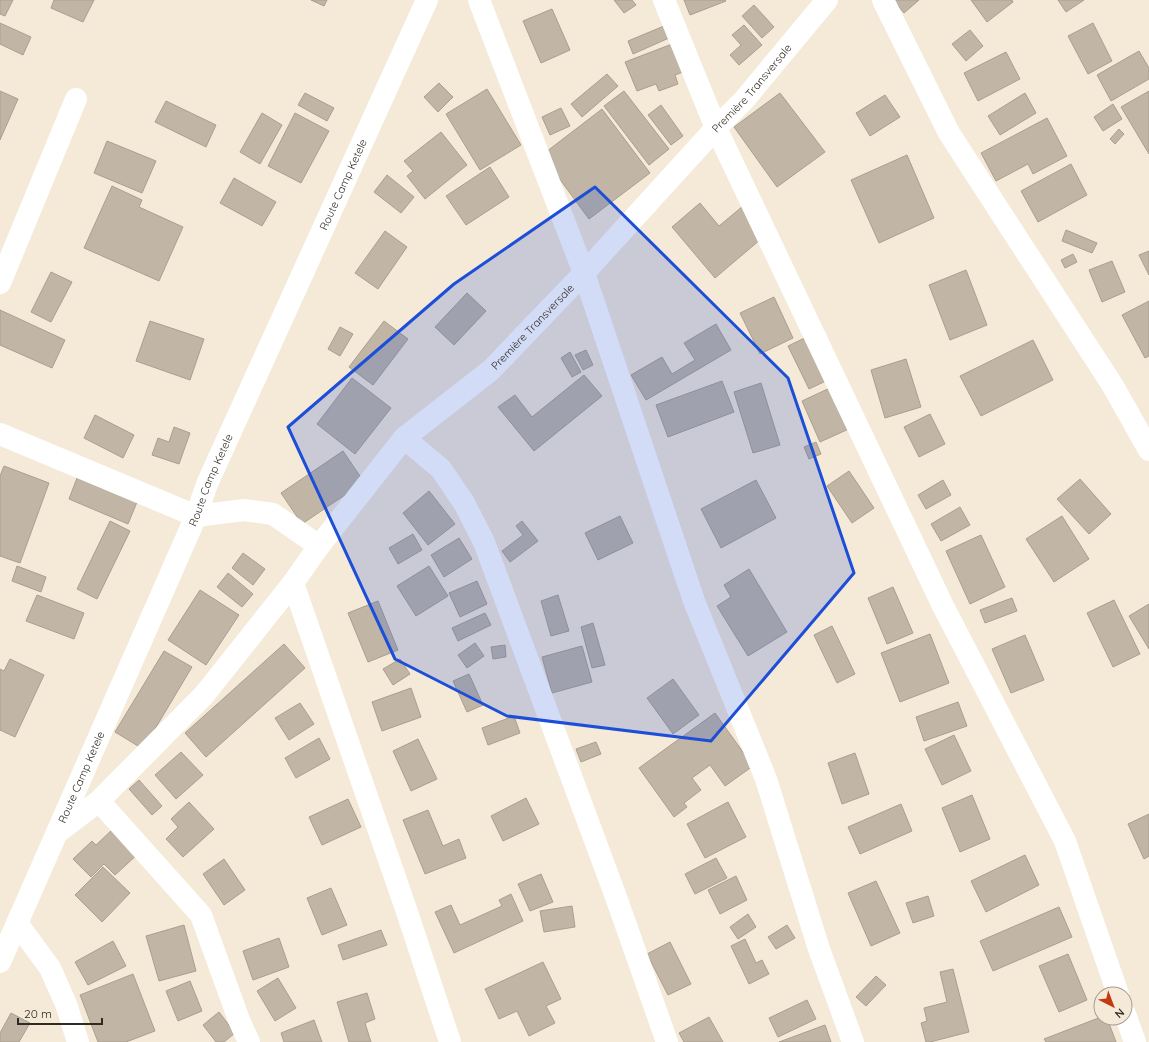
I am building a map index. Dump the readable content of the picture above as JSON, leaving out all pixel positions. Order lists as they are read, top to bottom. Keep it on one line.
{"streets":{"street":["Première Transversale","Route Camp Ketele"]},"crossings":[["Première Transversale","Route Camp Ketele"]],"scale_bar":"20 m","north":"bottom right"}
